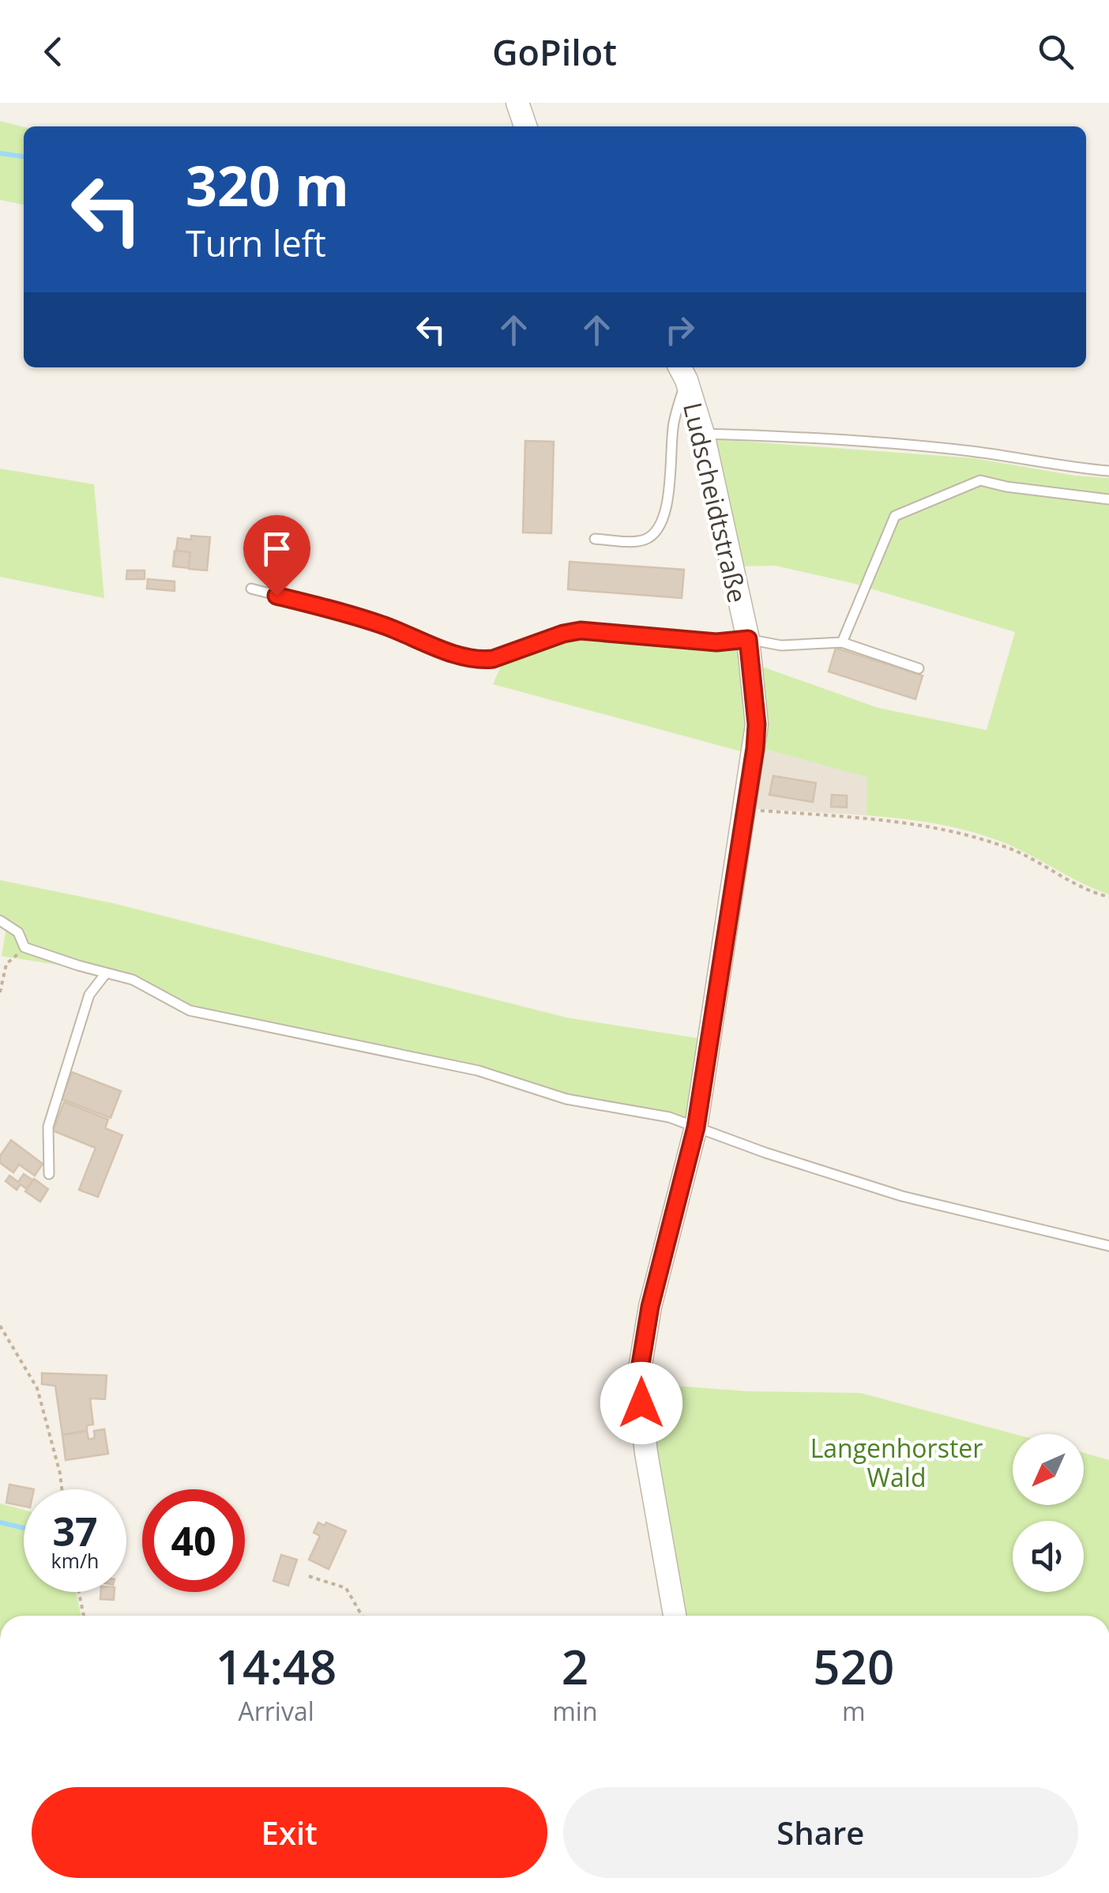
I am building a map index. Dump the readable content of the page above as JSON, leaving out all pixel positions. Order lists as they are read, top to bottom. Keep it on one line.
{"streets":{"street":["Ludscheidtstraße"]},"parks":["Langenhorster Wald"],"north":"bottom left","page":{"header":"GoPilot","turn":["320 m","Turn left"],"speed":"37 km/h","limit":"40","eta":["14:48","Arrival","2","min","520","m"],"buttons":["Exit","Share"]}}
